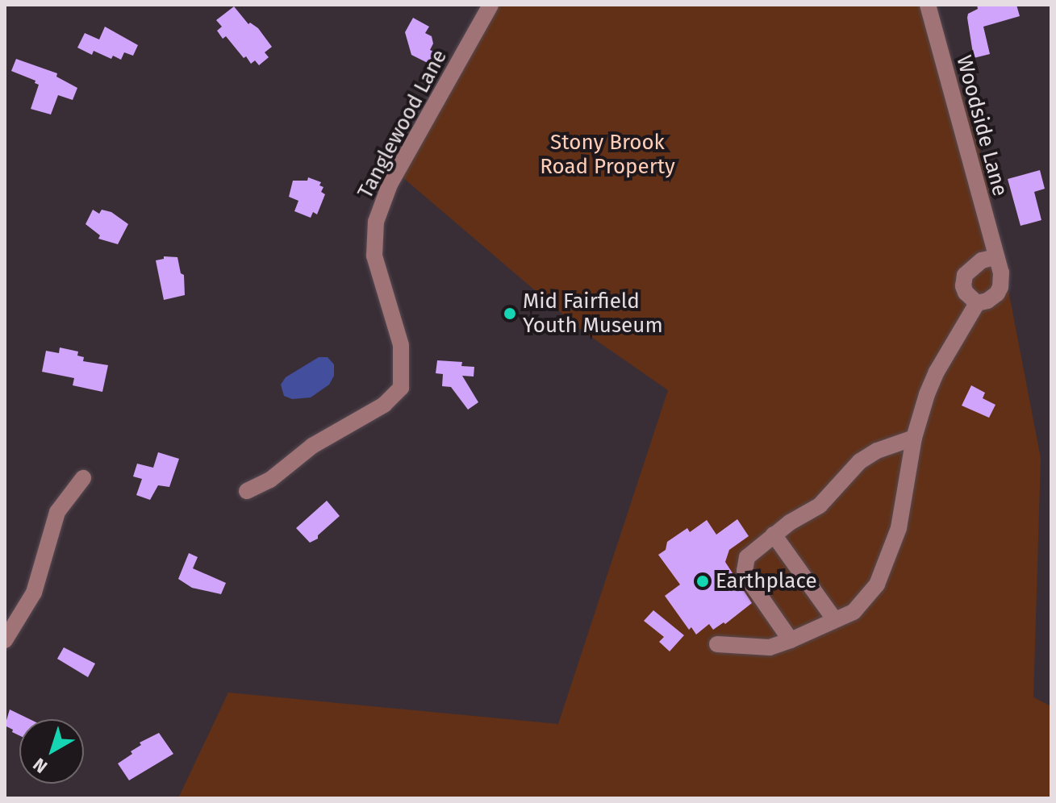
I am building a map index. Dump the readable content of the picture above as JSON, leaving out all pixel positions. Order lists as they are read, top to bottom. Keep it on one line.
{"streets":{"street":["Tanglewood Lane","Woodside Lane"]},"parks":["Stony Brook Road Property"],"places":["Mid Fairfield Youth Museum","Earthplace"],"north":"bottom left"}
